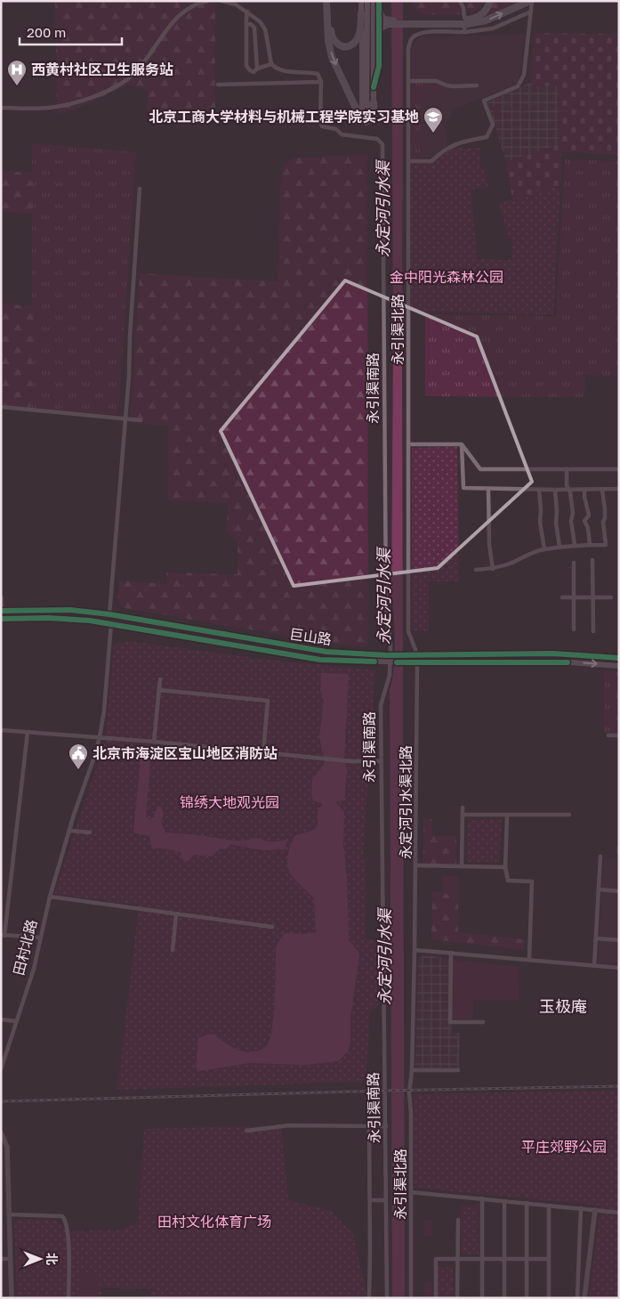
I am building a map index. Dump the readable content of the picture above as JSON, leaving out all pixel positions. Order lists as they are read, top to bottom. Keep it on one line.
{"streets":{"main road":["巨山路"],"street":["永引渠北路","永引渠南路","永定河引水渠北路","田村北路"]},"crossings":[["永引渠北路","巨山路"],["永引渠北路","永定河引水渠北路"],["巨山路","永定河引水渠北路"],["巨山路","田村北路"]],"districts":["玉极庵"],"water":["永定河引水渠"],"parks":["金中阳光森林公园","锦绣大地观光园","平庄郊野公园","田村文化体育广场"],"places":{"hospital":["西黄村社区卫生服务站"],"school or university":["北京工商大学材料与机械工程学院实习基地"],"public building":["北京市海淀区宝山地区消防站"]},"scale_bar":"200 m","north":"right"}
